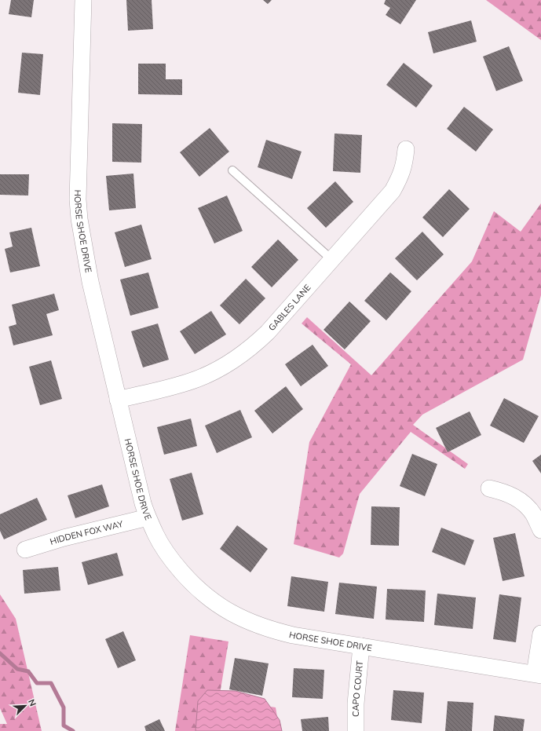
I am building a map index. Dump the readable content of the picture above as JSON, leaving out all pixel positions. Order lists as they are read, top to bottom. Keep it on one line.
{"streets":{"street":["HORSE SHOE DRIVE","GABLES LANE","HIDDEN FOX WAY","CAPO COURT"]},"crossings":[["HORSE SHOE DRIVE","GABLES LANE"],["HORSE SHOE DRIVE","HIDDEN FOX WAY"],["HORSE SHOE DRIVE","CAPO COURT"]],"north":"top right"}
